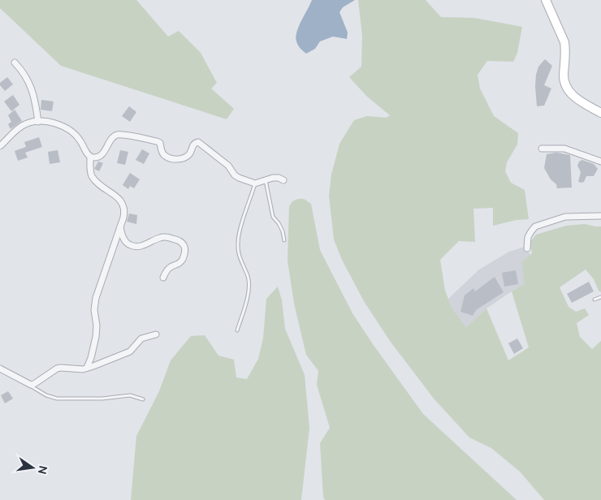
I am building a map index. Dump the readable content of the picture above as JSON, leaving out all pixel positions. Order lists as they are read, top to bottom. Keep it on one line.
{"north":"right"}
